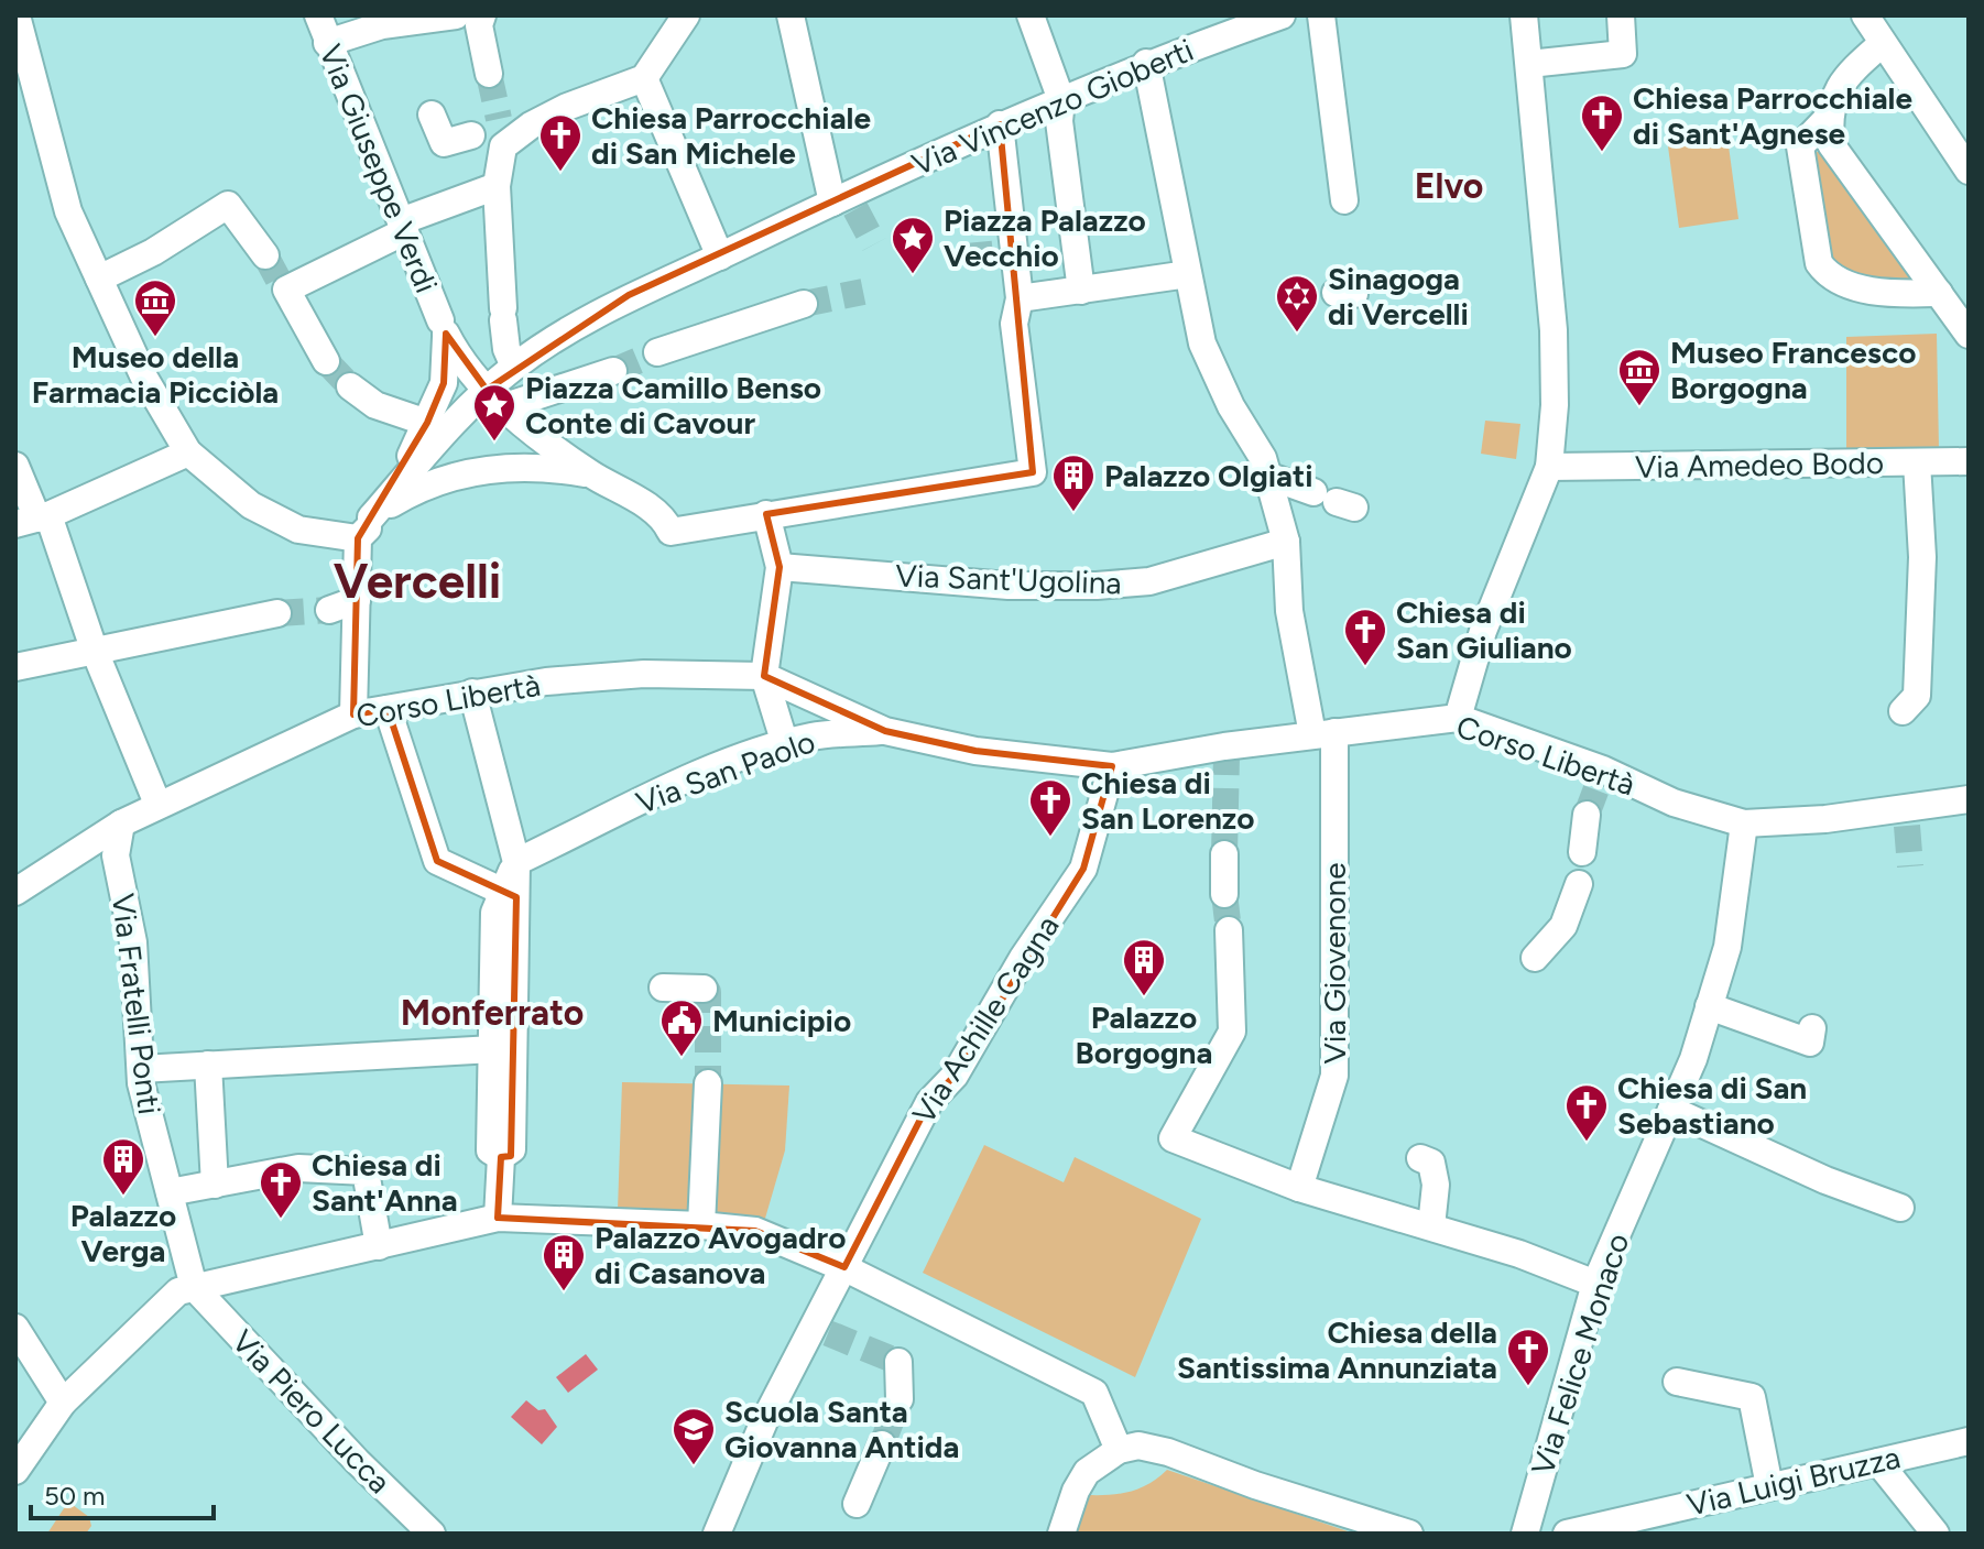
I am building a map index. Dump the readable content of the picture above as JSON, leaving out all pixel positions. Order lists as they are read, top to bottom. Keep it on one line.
{"streets":{"street":["Via Vincenzo Gioberti","Via Giuseppe Verdi","Via Amedeo Bodo","Via Sant'Ugolina","Corso Libertà","Via San Paolo","Via Giovenone","Via Fratelli Ponti","Via Achille Cagna","Via Felice Monaco","Via Piero Lucca","Via Luigi Bruzza"]},"crossings":[["Via Vincenzo Gioberti","Via Giovenone"],["Via Sant'Ugolina","Via Giovenone"],["Corso Libertà","Via San Paolo"],["Corso Libertà","Via Giovenone"],["Corso Libertà","Via Fratelli Ponti"],["Corso Libertà","Via Achille Cagna"],["Corso Libertà","Via Felice Monaco"],["Via Fratelli Ponti","Via Piero Lucca"]],"districts":["Elvo","Vercelli","Monferrato"],"places":{"church":["Chiesa Parrocchiale di Sant'Agnese","Chiesa Parrocchiale di San Michele","Chiesa di San Giuliano","Chiesa di San Lorenzo","Chiesa di San Sebastiano","Chiesa di Sant'Anna","Chiesa della Santissima Annunziata"],"place":["Piazza Palazzo Vecchio","Piazza Camillo Benso Conte di Cavour"],"synagogue":["Sinagoga di Vercelli"],"museum":["Museo della Farmacia Picciòla","Museo Francesco Borgogna"],"building":["Palazzo Olgiati","Palazzo Borgogna","Palazzo Verga","Palazzo Avogadro di Casanova"],"public building":["Municipio"],"school or university":["Scuola Santa Giovanna Antida"]},"scale_bar":"50 m"}
